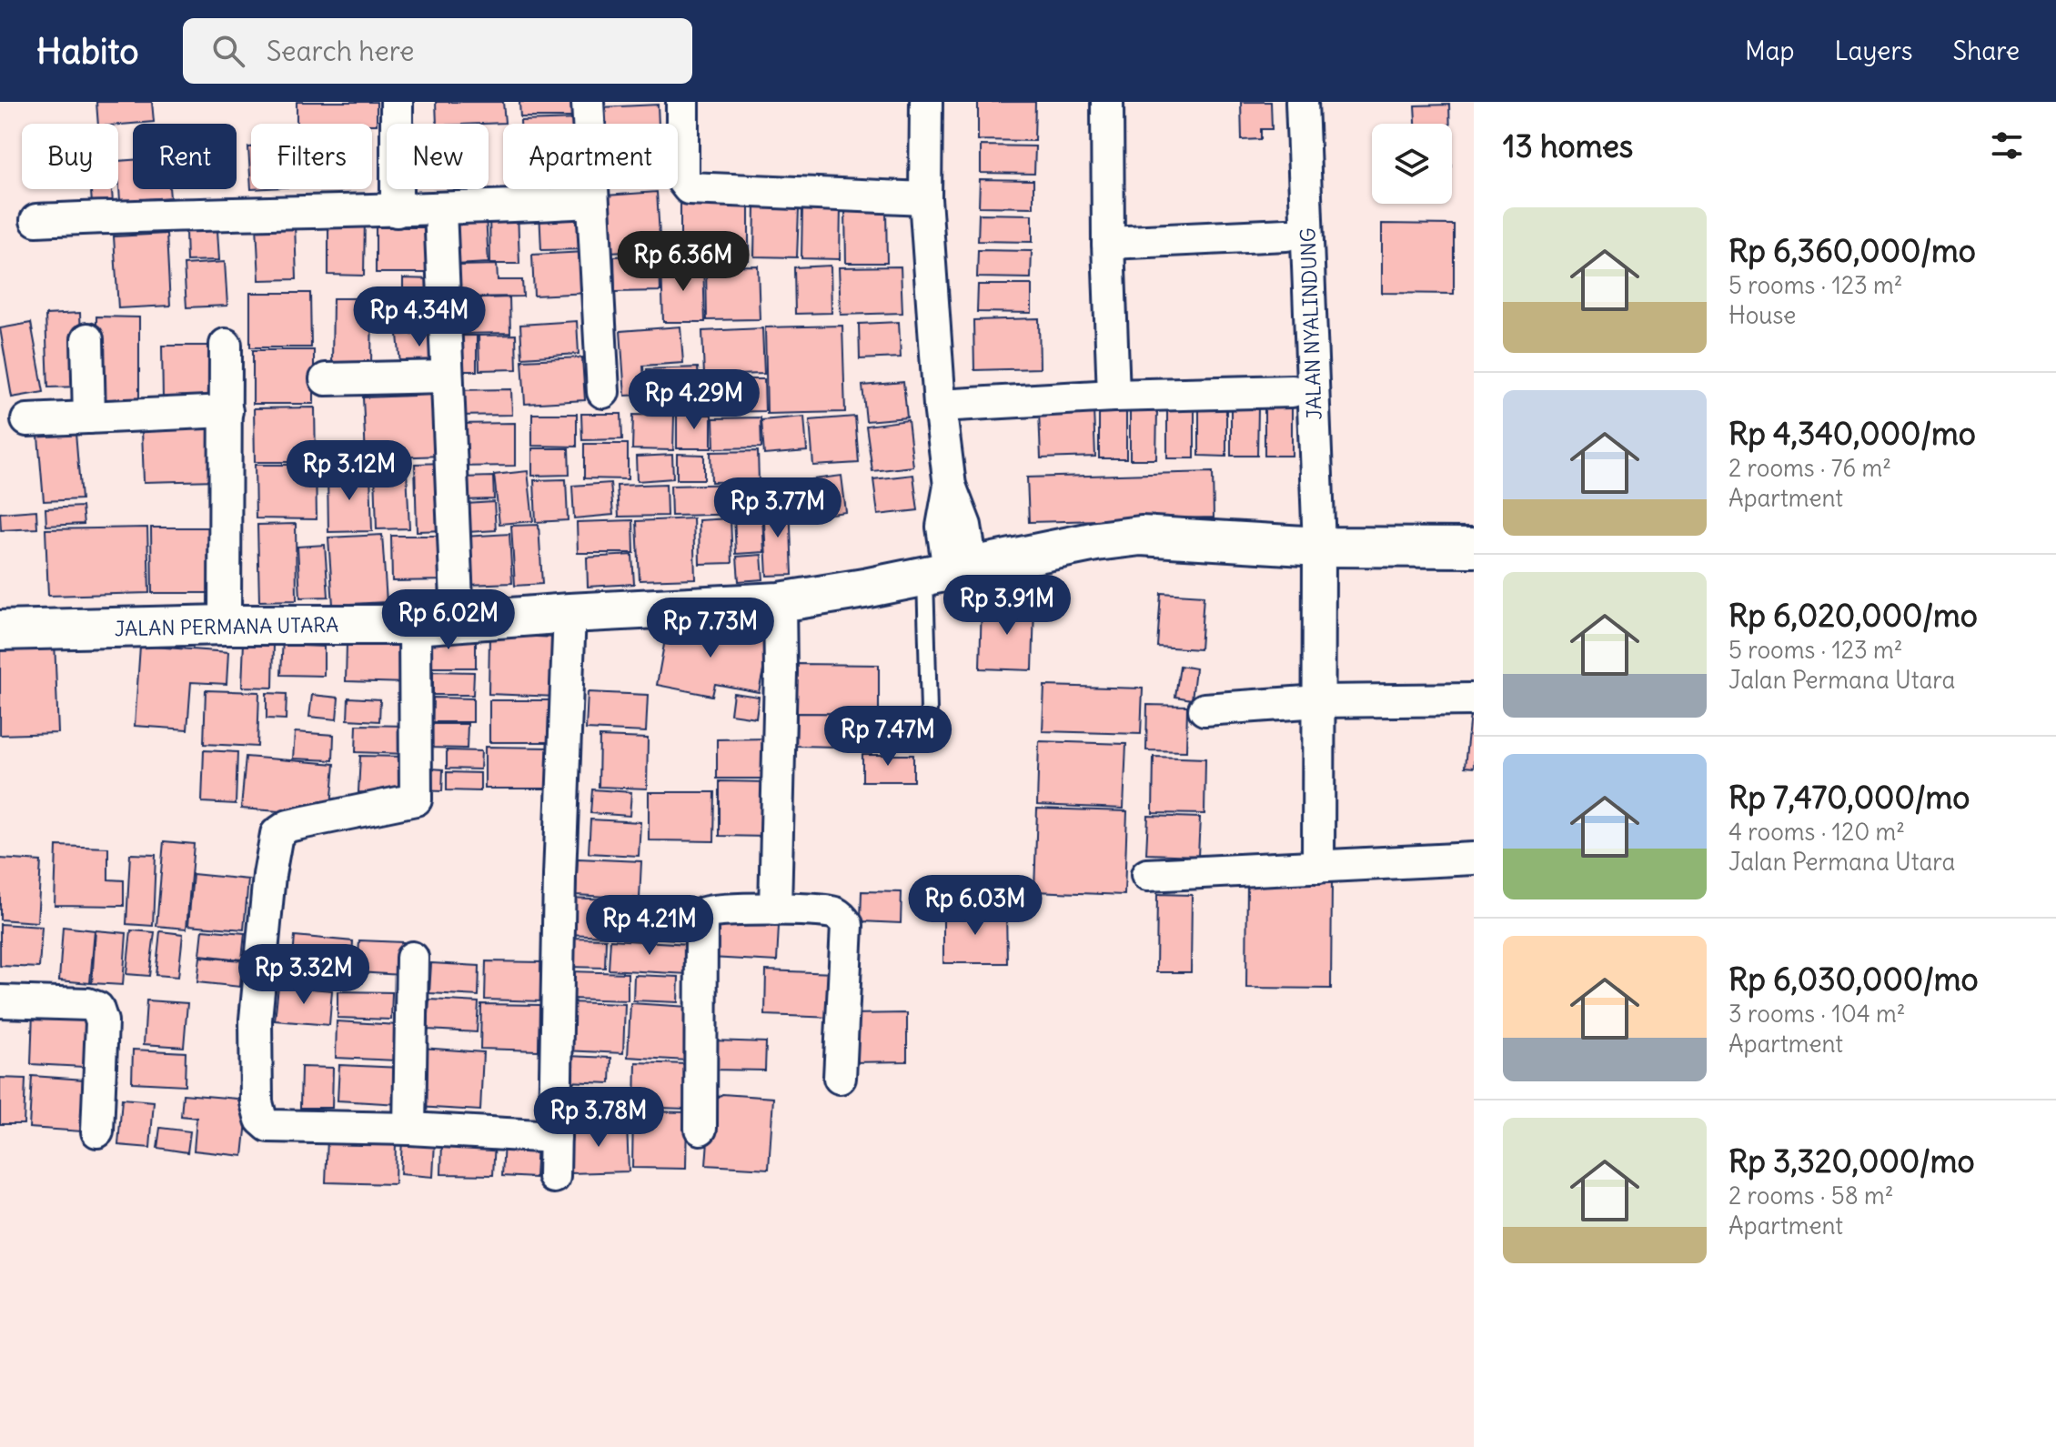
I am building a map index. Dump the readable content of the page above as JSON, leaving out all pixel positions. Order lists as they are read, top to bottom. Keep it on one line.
{"streets":{"street":["JALAN NYALINDUNG","JALAN PERMANA UTARA"]},"crossings":[["JALAN NYALINDUNG","JALAN PERMANA UTARA"]],"page":{"header":"Habito","search":"Search here","nav":["Map","Layers","Share"],"heading":"13 homes","chip":["Buy","Rent","Filters","New","Apartment"],"list":[{"name":"Rp 6,360,000/mo","note":"5 rooms · 123 m² · House"},{"name":"Rp 4,340,000/mo","note":"2 rooms · 76 m² · Apartment"},{"name":"Rp 6,020,000/mo","note":"5 rooms · 123 m² · Jalan Permana Utara"},{"name":"Rp 7,470,000/mo","note":"4 rooms · 120 m² · Jalan Permana Utara"},{"name":"Rp 6,030,000/mo","note":"3 rooms · 104 m² · Apartment"},{"name":"Rp 3,320,000/mo","note":"2 rooms · 58 m² · Apartment"}],"price":["Rp 6.36M","Rp 4.34M","Rp 4.29M","Rp 3.12M","Rp 3.77M","Rp 3.91M","Rp 6.02M","Rp 7.73M","Rp 7.47M","Rp 6.03M","Rp 4.21M","Rp 3.32M","Rp 3.78M"]}}
